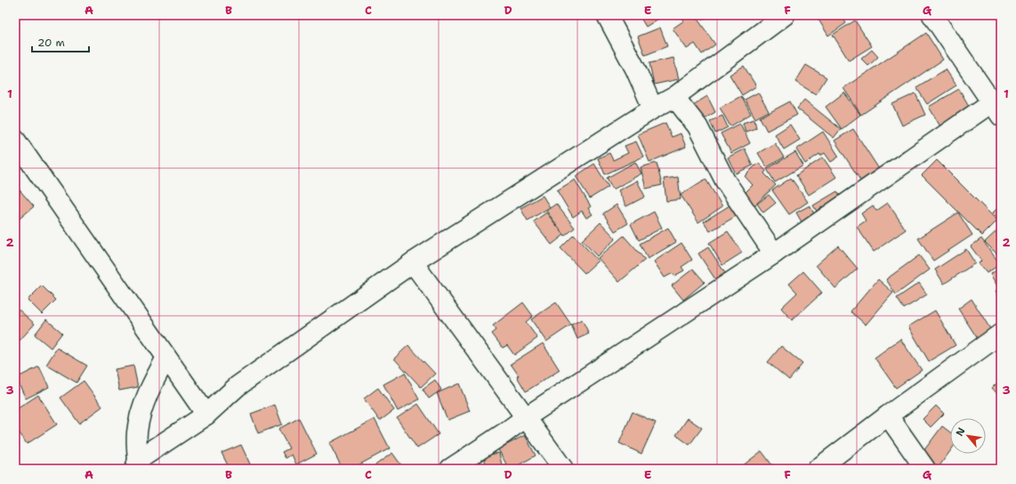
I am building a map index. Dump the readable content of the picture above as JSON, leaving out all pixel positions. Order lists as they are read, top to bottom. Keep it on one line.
{"scale_bar":"20 m","north":"top left","grid":{"columns":["A","B","C","D","E","F","G"],"rows":["1","2","3"]}}
